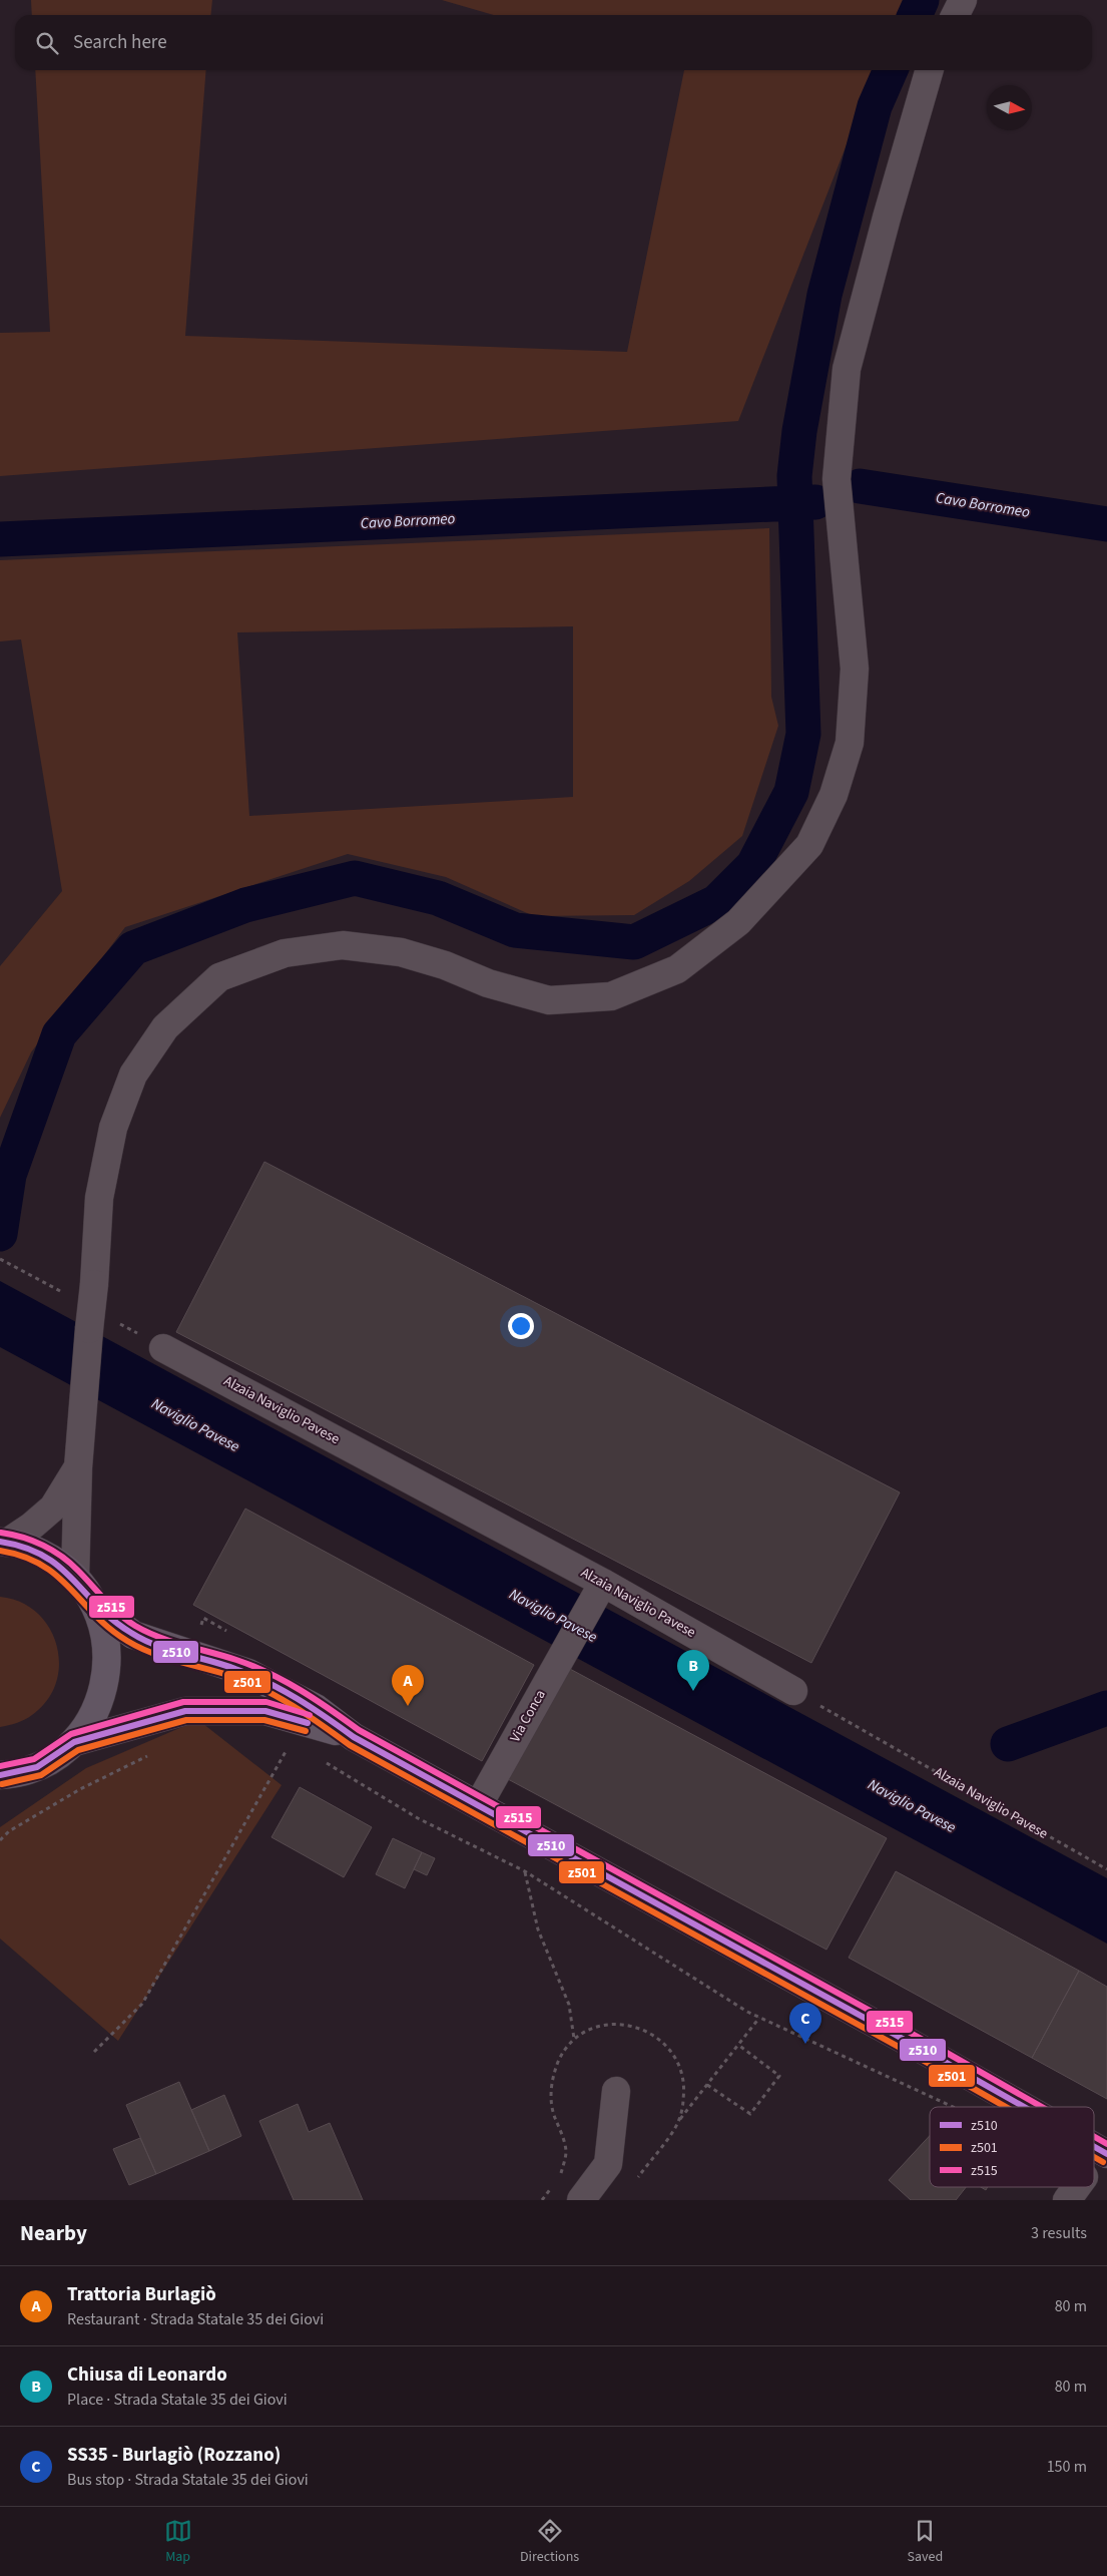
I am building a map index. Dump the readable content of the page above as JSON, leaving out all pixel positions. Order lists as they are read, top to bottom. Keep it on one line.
{"streets":{"street":["Alzaia Naviglio Pavese","Via Conca"]},"crossings":[["Alzaia Naviglio Pavese","Via Conca"]],"water":["Cavo Borromeo","Naviglio Pavese"],"lines":["transit line z515","transit line z510","transit line z501"],"legend":["z510","z501","z515"],"north":"right","page":{"search":"Search here","pins":["B","A","C"],"heading":["Nearby","3 results"],"list":[{"mark":"A","name":"Trattoria Burlagiò","note":"Restaurant · Strada Statale 35 dei Giovi","value":"80 m"},{"mark":"B","name":"Chiusa di Leonardo","note":"Place · Strada Statale 35 dei Giovi","value":"80 m"},{"mark":"C","name":"SS35 - Burlagiò (Rozzano)","note":"Bus stop · Strada Statale 35 dei Giovi","value":"150 m"}],"nav":["Map","Directions","Saved"]}}
